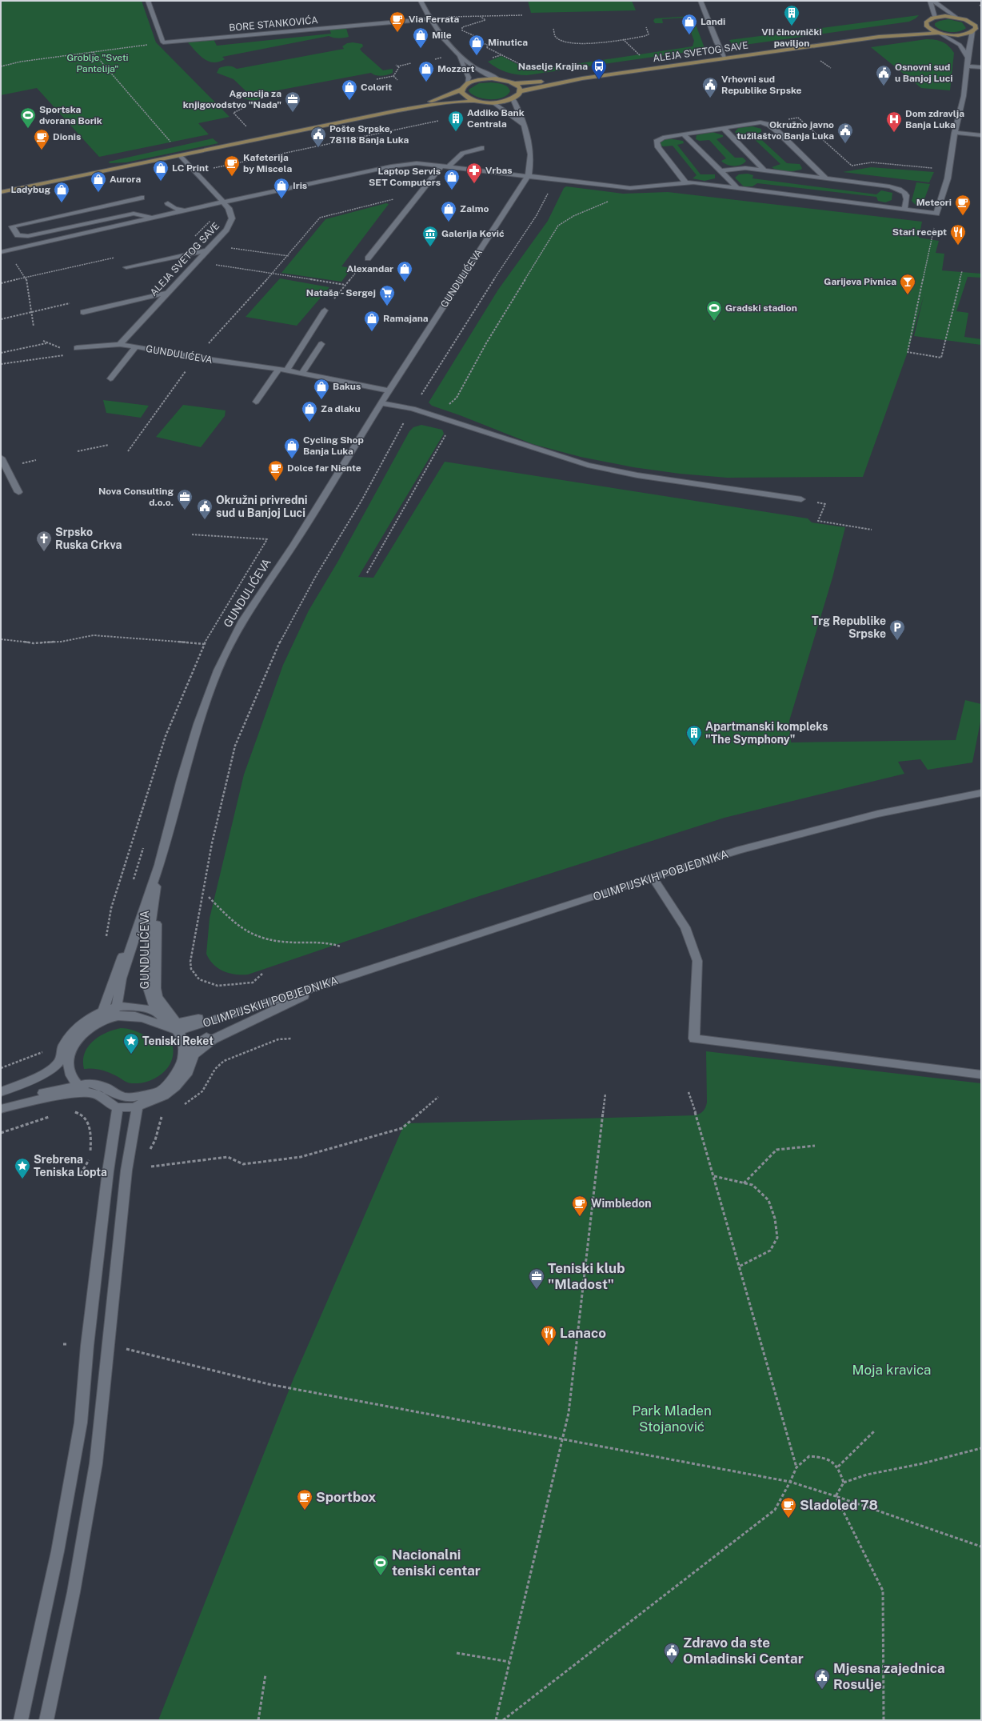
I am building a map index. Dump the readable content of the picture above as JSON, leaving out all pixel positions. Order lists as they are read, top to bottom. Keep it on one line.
{"streets":{"main road":["ALEJA SVETOG SAVE"],"street":["BORE STANKOVIĆA","GUNDULIĆEVA","OLIMPIJSKIH POBJEDNIKA"]},"crossings":[["ALEJA SVETOG SAVE","GUNDULIĆEVA"],["GUNDULIĆEVA","OLIMPIJSKIH POBJEDNIKA"]],"parks":["Groblje \"Sveti Pantelija\"","Moja kravica","Park Mladen Stojanović"],"places":{"building":["VII činovnički paviljon","Addiko Bank Centrala","Apartmanski kompleks \"The Symphony\""],"cafe":["Via Ferrata","Dionis","Kafeterija by Miscela","Meteori","Dolce far Niente","Wimbledon","Sportbox","Sladoled 78"],"shop":["Landi","Mile","Minutica","Mozzart","Colorit","LC Print","Laptop Servis SET Computers","Aurora","Iris","Ladybug","Zalmo","Alexandar","Ramajana","Bakus","Za dlaku","Cycling Shop Banja Luka"],"bus stop":["Naselje Krajina"],"public building":["Osnovni sud u Banjoj Luci","Vrhovni sud Republike Srpske","Okružno javno tužilaštvo Banja Luka","Pošte Srpske, 78118 Banja Luka","Okružni privredni sud u Banjoj Luci","Zdravo da ste Omladinski Centar","Mjesna zajednica Rosulje"],"office":["Agencija za knjigovodstvo \"Nada\"","Nova Consulting d.o.o.","Teniski klub \"Mladost\""],"sports":["Sportska dvorana Borik","Gradski stadion","Nacionalni teniski centar"],"hospital":["Dom zdravlja Banja Luka"],"pharmacy":["Vrbas"],"restaurant":["Stari recept","Lanaco"],"museum":["Galerija Kević"],"bar":["Garijeva Pivnica"],"supermarket":["Nataša - Sergej"],"church":["Srpsko Ruska Crkva"],"parking":["Trg Republike Srpske"],"place":["Teniski Reket","Srebrena Teniska Lopta"]}}
